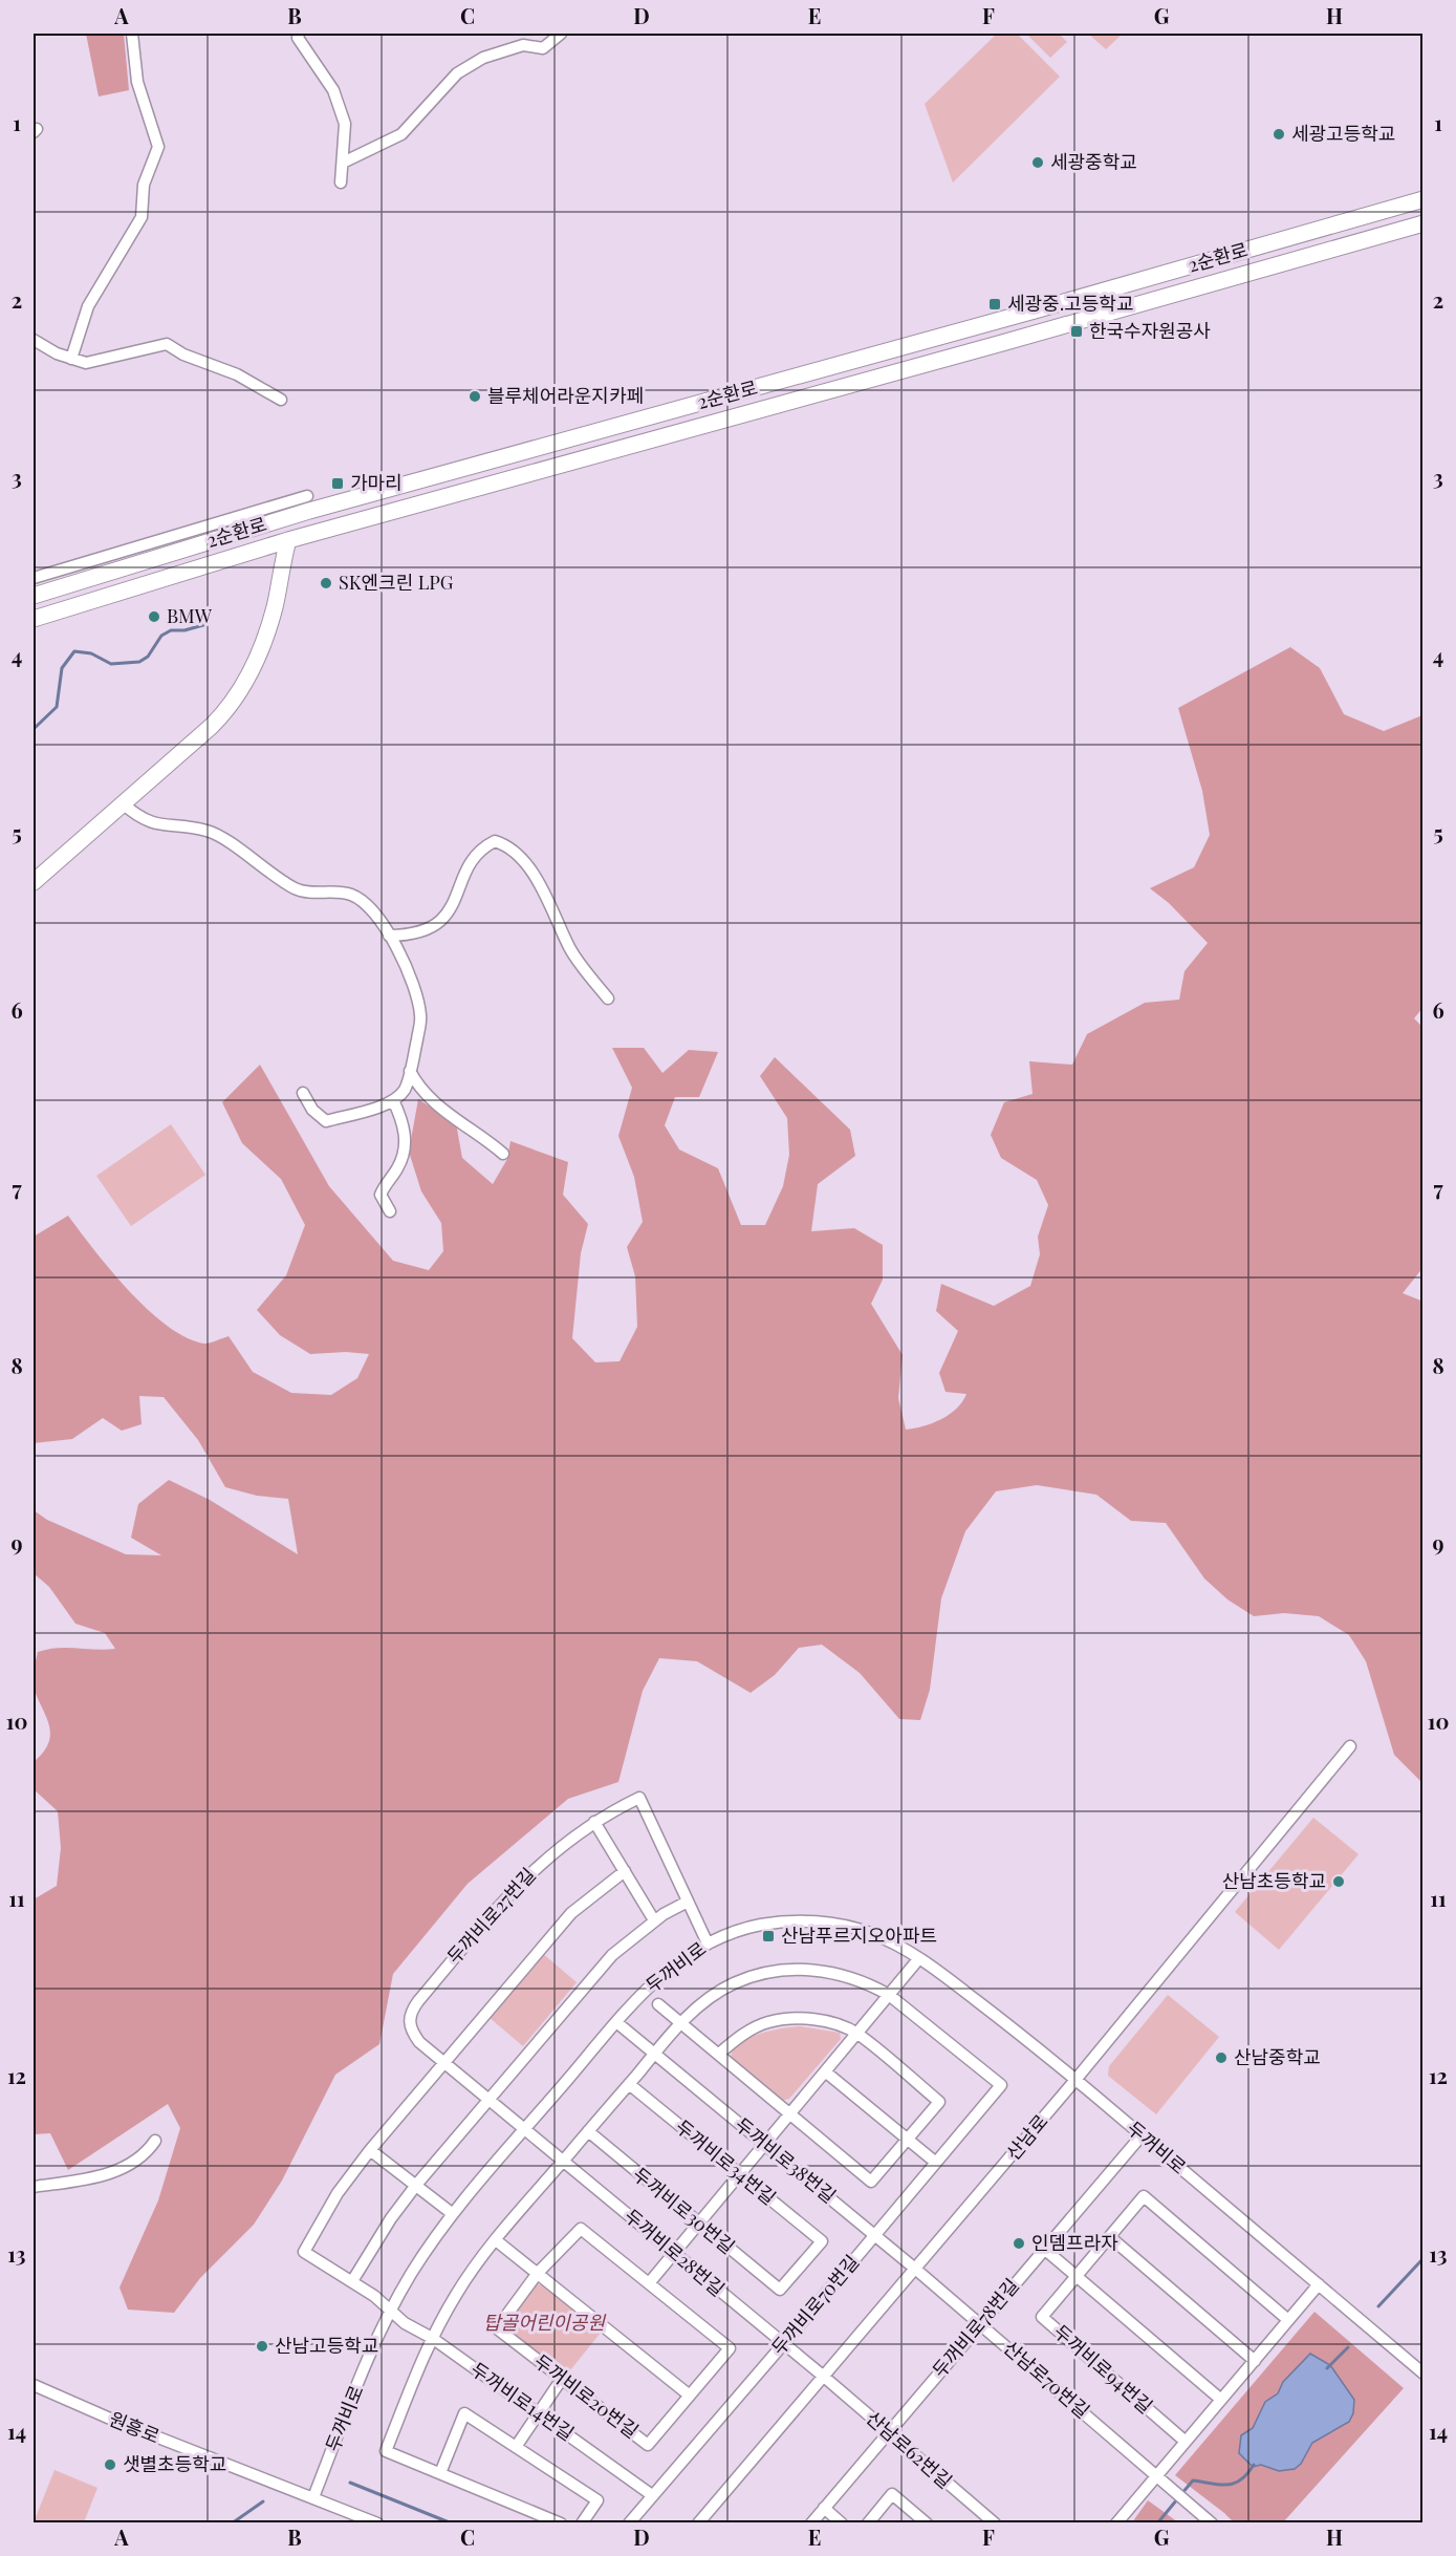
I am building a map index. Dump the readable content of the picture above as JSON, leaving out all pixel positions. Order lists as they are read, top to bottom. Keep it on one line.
{"streets":{"street":["2순환로","두꺼비로27번길","두꺼비로","산남로","두꺼비로38번길","두꺼비로34번길","두꺼비로30번길","두꺼비로28번길","두꺼비로70번길","두꺼비로78번길","두꺼비로94번길","산남로70번길","두꺼비로20번길","두꺼비로14번길","원흥로","산남로62번길"]},"crossings":[["두꺼비로27번길","두꺼비로"],["두꺼비로27번길","두꺼비로28번길"],["두꺼비로","산남로"],["두꺼비로","두꺼비로38번길"],["두꺼비로","두꺼비로28번길"],["두꺼비로","두꺼비로78번길"],["두꺼비로","두꺼비로14번길"],["두꺼비로","원흥로"],["산남로","두꺼비로38번길"],["산남로","두꺼비로28번길"],["산남로","산남로70번길"],["산남로","산남로62번길"],["두꺼비로38번길","두꺼비로70번길"],["두꺼비로38번길","산남로70번길"],["두꺼비로34번길","두꺼비로30번길"],["두꺼비로28번길","두꺼비로70번길"],["두꺼비로28번길","산남로62번길"],["두꺼비로70번길","두꺼비로14번길"],["두꺼비로78번길","산남로70번길"],["두꺼비로78번길","산남로62번길"]],"parks":["탑골어린이공원"],"places":{"other":["세광고등학교","세광중학교","블루체어라운지카페","SK엔크린 LPG","BMW","산남초등학교","산남중학교","인뎀프라자","산남고등학교","샛별초등학교"],"transit":["세광중.고등학교","한국수자원공사","가마리","산남푸르지오아파트"]},"grid":{"columns":["A","B","C","D","E","F","G","H"],"rows":["1","2","3","4","5","6","7","8","9","10","11","12","13","14"]}}
